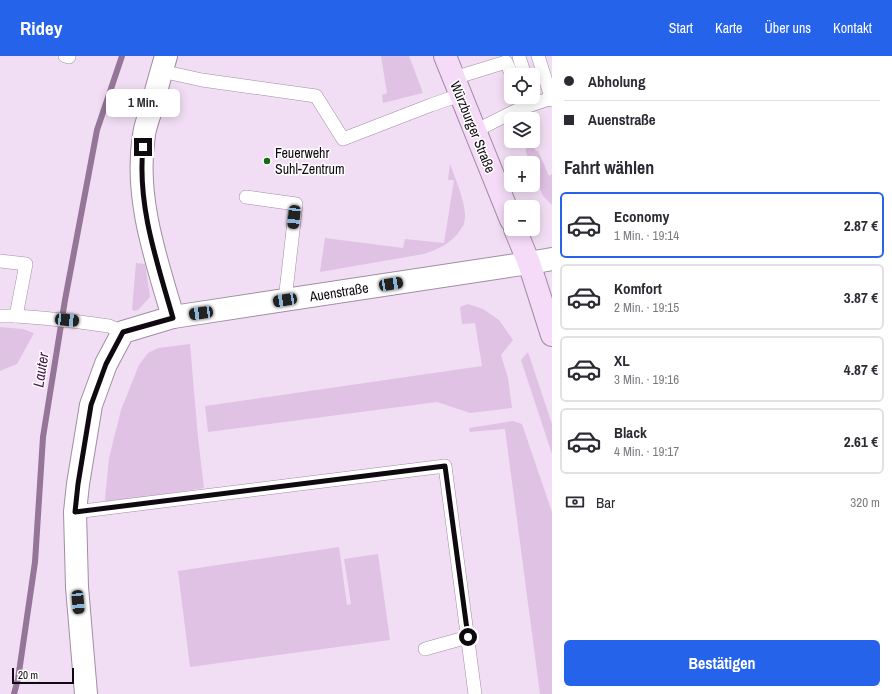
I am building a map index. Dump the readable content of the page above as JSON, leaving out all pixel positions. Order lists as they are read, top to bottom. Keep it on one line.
{"streets":{"main road":["Würzburger Straße"],"street":["Auenstraße"]},"water":["Lauter"],"places":["Feuerwehr Suhl-Zentrum"],"scale_bar":"20 m","page":{"header":"Ridey","nav":["Start","Karte","Über uns","Kontakt"],"banner":["Abholung","Auenstraße"],"map_buttons":["+","−"],"bubble":"1 Min.","heading":"Fahrt wählen","list":[{"name":"Economy","note":"1 Min. · 19:14","value":"2.87 €"},{"name":"Komfort","note":"2 Min. · 19:15","value":"3.87 €"},{"name":"XL","note":"3 Min. · 19:16","value":"4.87 €"},{"name":"Black","note":"4 Min. · 19:17","value":"2.61 €"}],"pay":["Bar","320 m"],"buttons":"Bestätigen","scale":"20 m"}}
